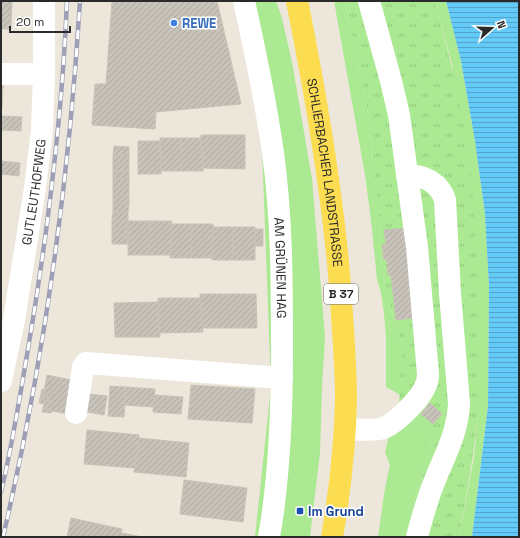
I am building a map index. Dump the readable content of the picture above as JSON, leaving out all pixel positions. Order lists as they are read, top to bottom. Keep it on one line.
{"streets":{"main road":["SCHLIERBACHER LANDSTRASSE","B 37"],"street":["GUTLEUTHOFWEG","AM GRÜNEN HAG"]},"places":{"other":["REWE"],"transit":["Im Grund"]},"scale_bar":"20 m","north":"right"}
